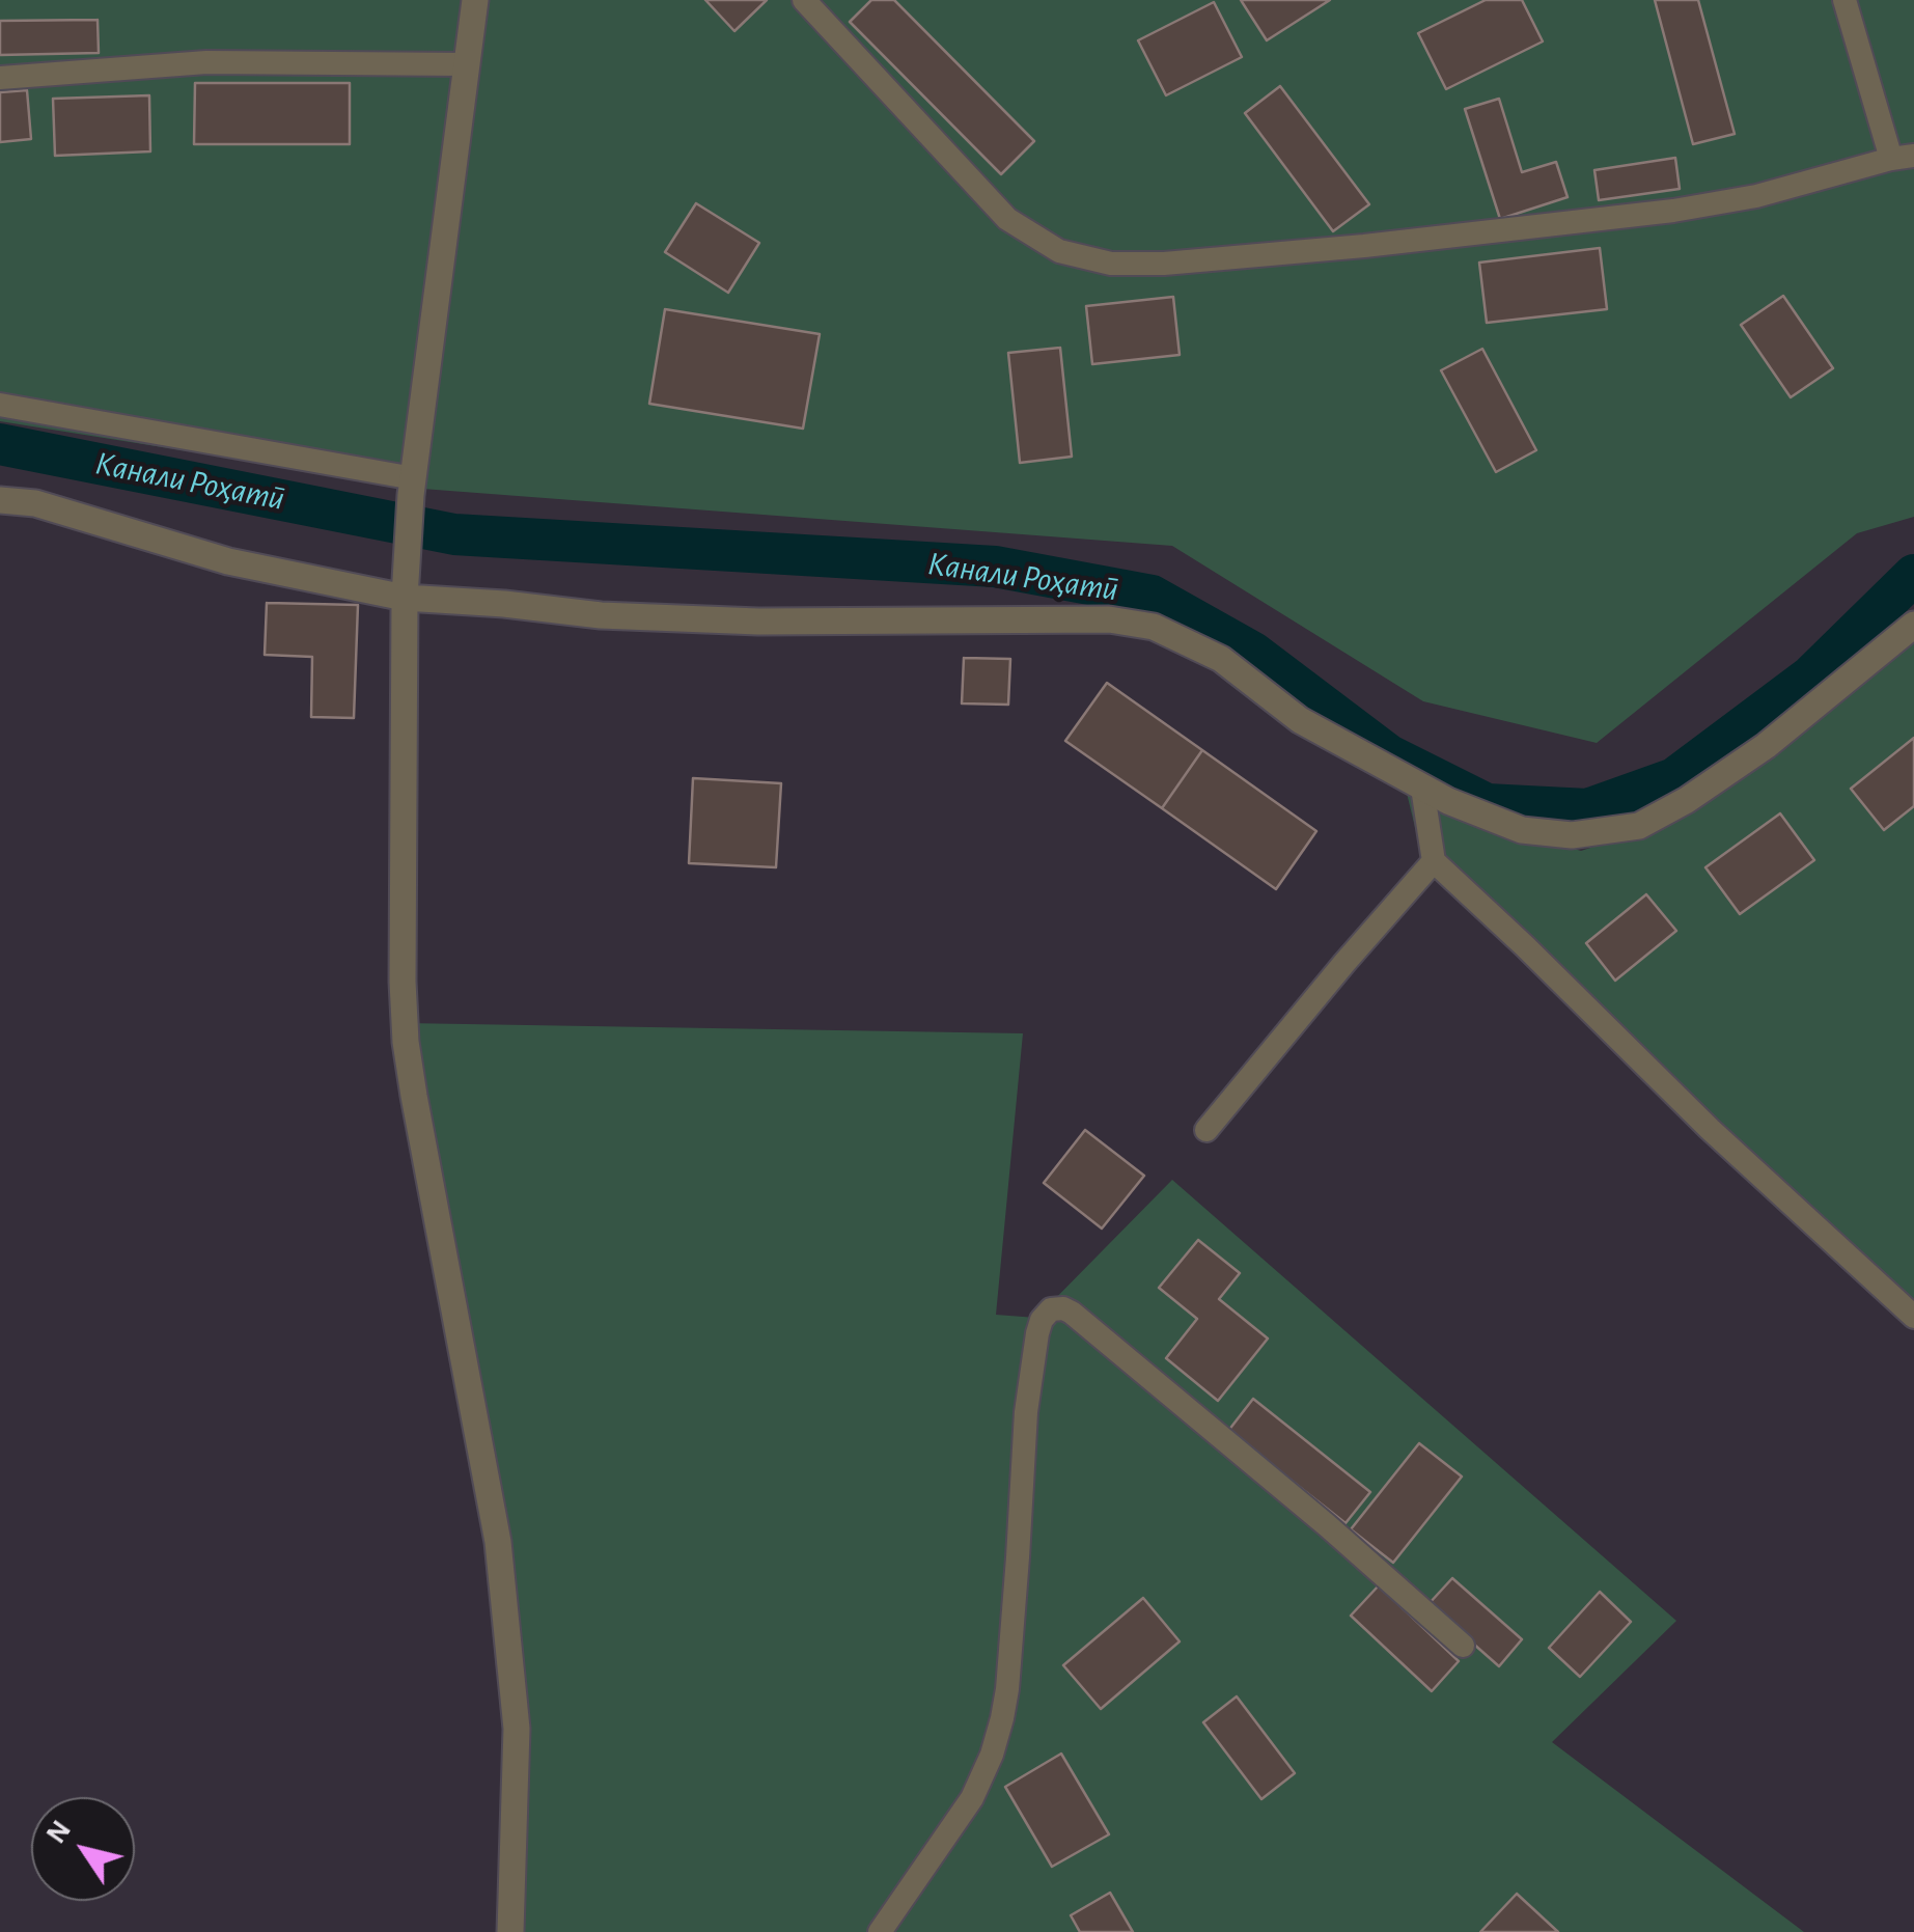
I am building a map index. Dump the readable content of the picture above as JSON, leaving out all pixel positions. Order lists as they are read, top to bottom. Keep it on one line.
{"water":["Канали Роҳатӣ"],"north":"top left"}
